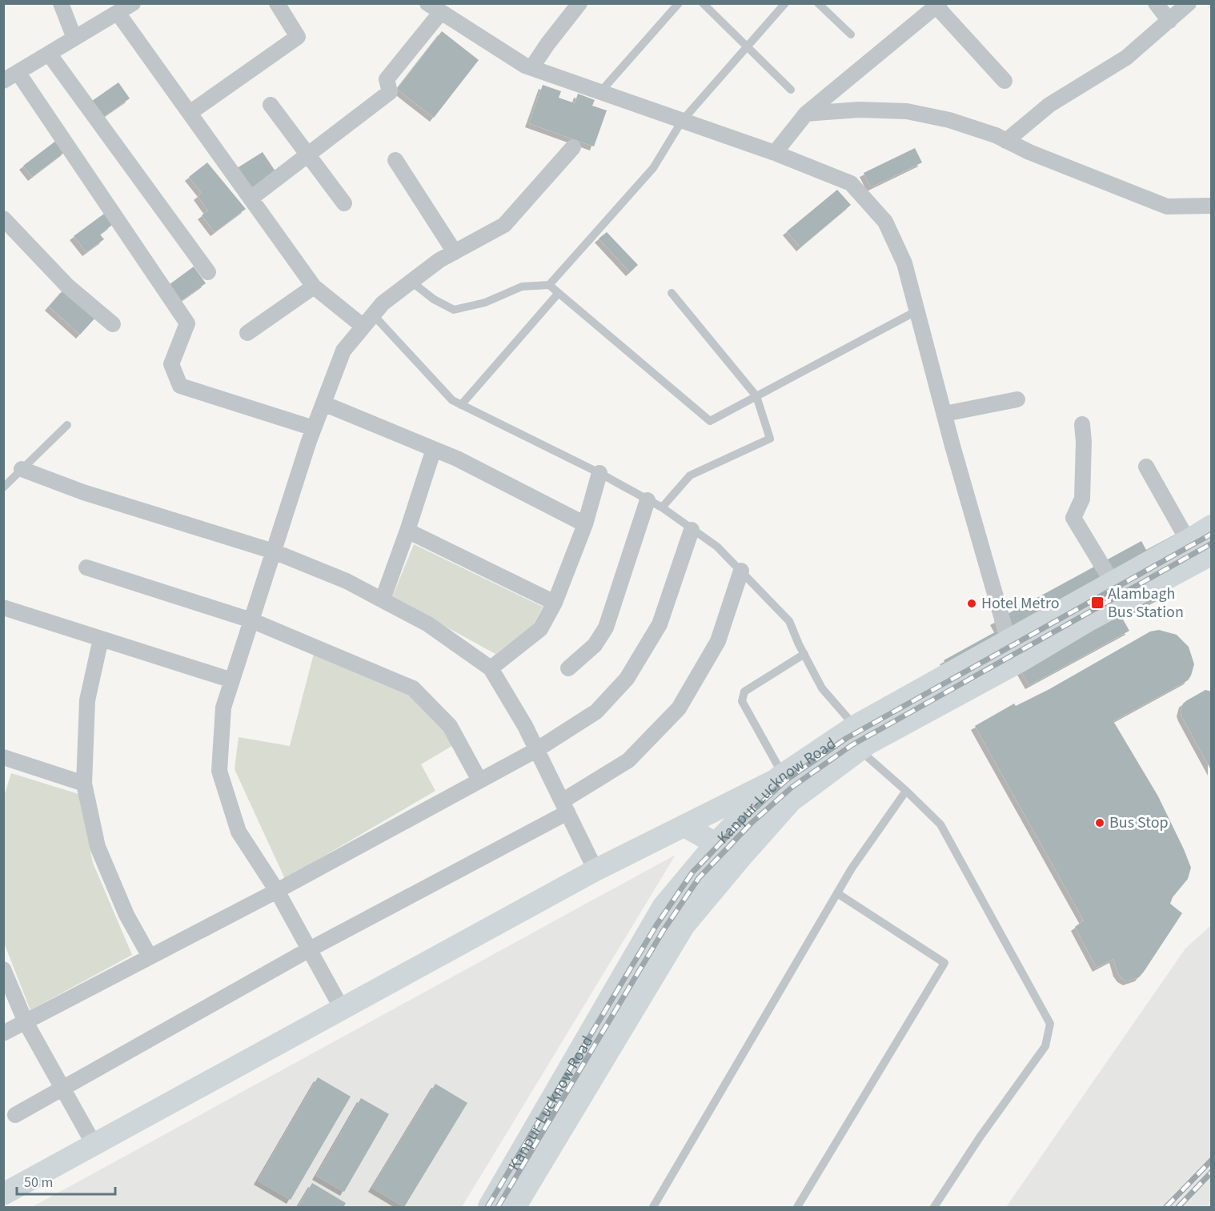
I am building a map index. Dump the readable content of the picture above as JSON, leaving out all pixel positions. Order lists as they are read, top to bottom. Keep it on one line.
{"streets":{"main road":["Kanpur-Lucknow Road"]},"places":{"transit":["Alambagh Bus Station"],"other":["Hotel Metro","Bus Stop"]},"scale_bar":"50 m"}
